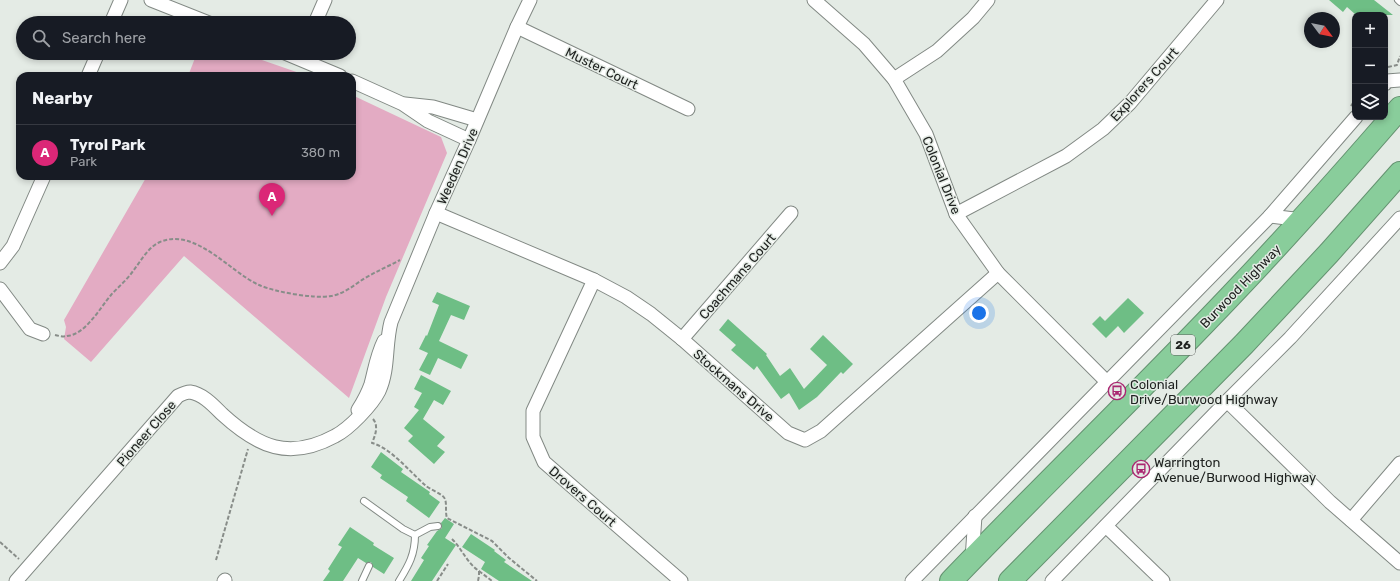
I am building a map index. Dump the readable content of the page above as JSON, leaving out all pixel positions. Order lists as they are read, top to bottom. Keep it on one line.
{"streets":{"highway":["Burwood Highway","26"],"street":["Muster Court","Explorers Court","Weeden Drive","Colonial Drive","Coachmans Court","Stockmans Drive","Pioneer Close","Drovers Court"]},"crossings":[["Muster Court","Weeden Drive"],["Explorers Court","Colonial Drive"],["Weeden Drive","Stockmans Drive"],["Weeden Drive","Pioneer Close"],["Colonial Drive","Burwood Highway"],["Colonial Drive","Stockmans Drive"],["Coachmans Court","Stockmans Drive"],["Stockmans Drive","Drovers Court"]],"places":{"bus stop":["Colonial Drive/Burwood Highway","Warrington Avenue/Burwood Highway"]},"north":"bottom right","page":{"map_buttons":["+","−"],"search":"Search here","heading":"Nearby","list":[{"mark":"A","name":"Tyrol Park","note":"Park","value":"380 m"}],"pins":"A"}}
